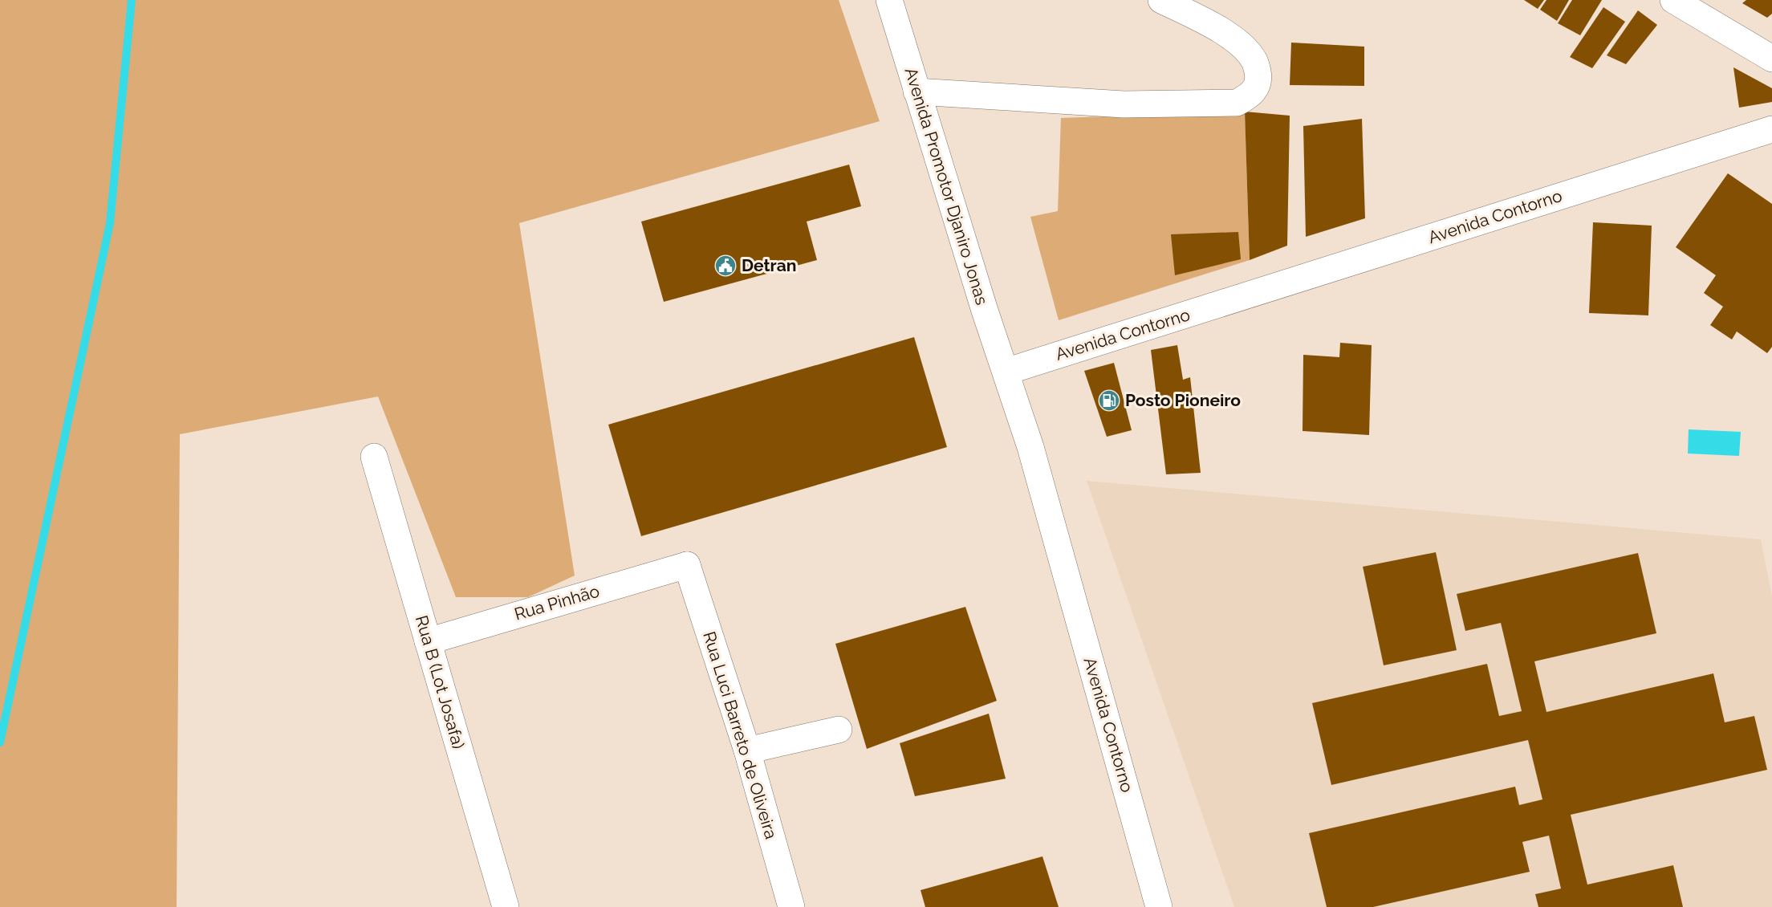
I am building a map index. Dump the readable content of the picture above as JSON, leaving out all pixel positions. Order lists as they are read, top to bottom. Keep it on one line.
{"streets":{"street":["Avenida Promotor Djaniro Jonas","Avenida Contorno","Rua Pinhão","Rua B (Lot Josafa)","Rua Luci Barreto de Oliveira"]},"crossings":[["Avenida Promotor Djaniro Jonas","Avenida Contorno"],["Rua Pinhão","Rua B (Lot Josafa)"],["Rua Pinhão","Rua Luci Barreto de Oliveira"]],"places":{"public building":["Detran"],"fuel station":["Posto Pioneiro"]}}
